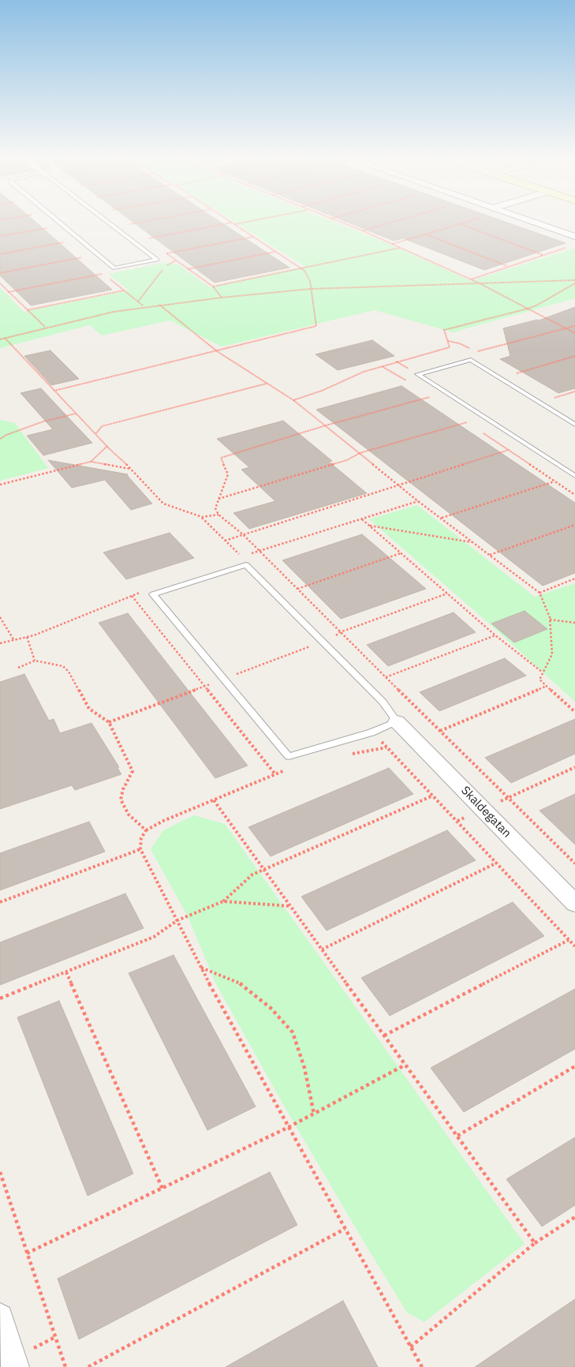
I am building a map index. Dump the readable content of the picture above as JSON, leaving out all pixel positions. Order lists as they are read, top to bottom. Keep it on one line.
{"streets":{"street":["Skaldegatan"]}}
